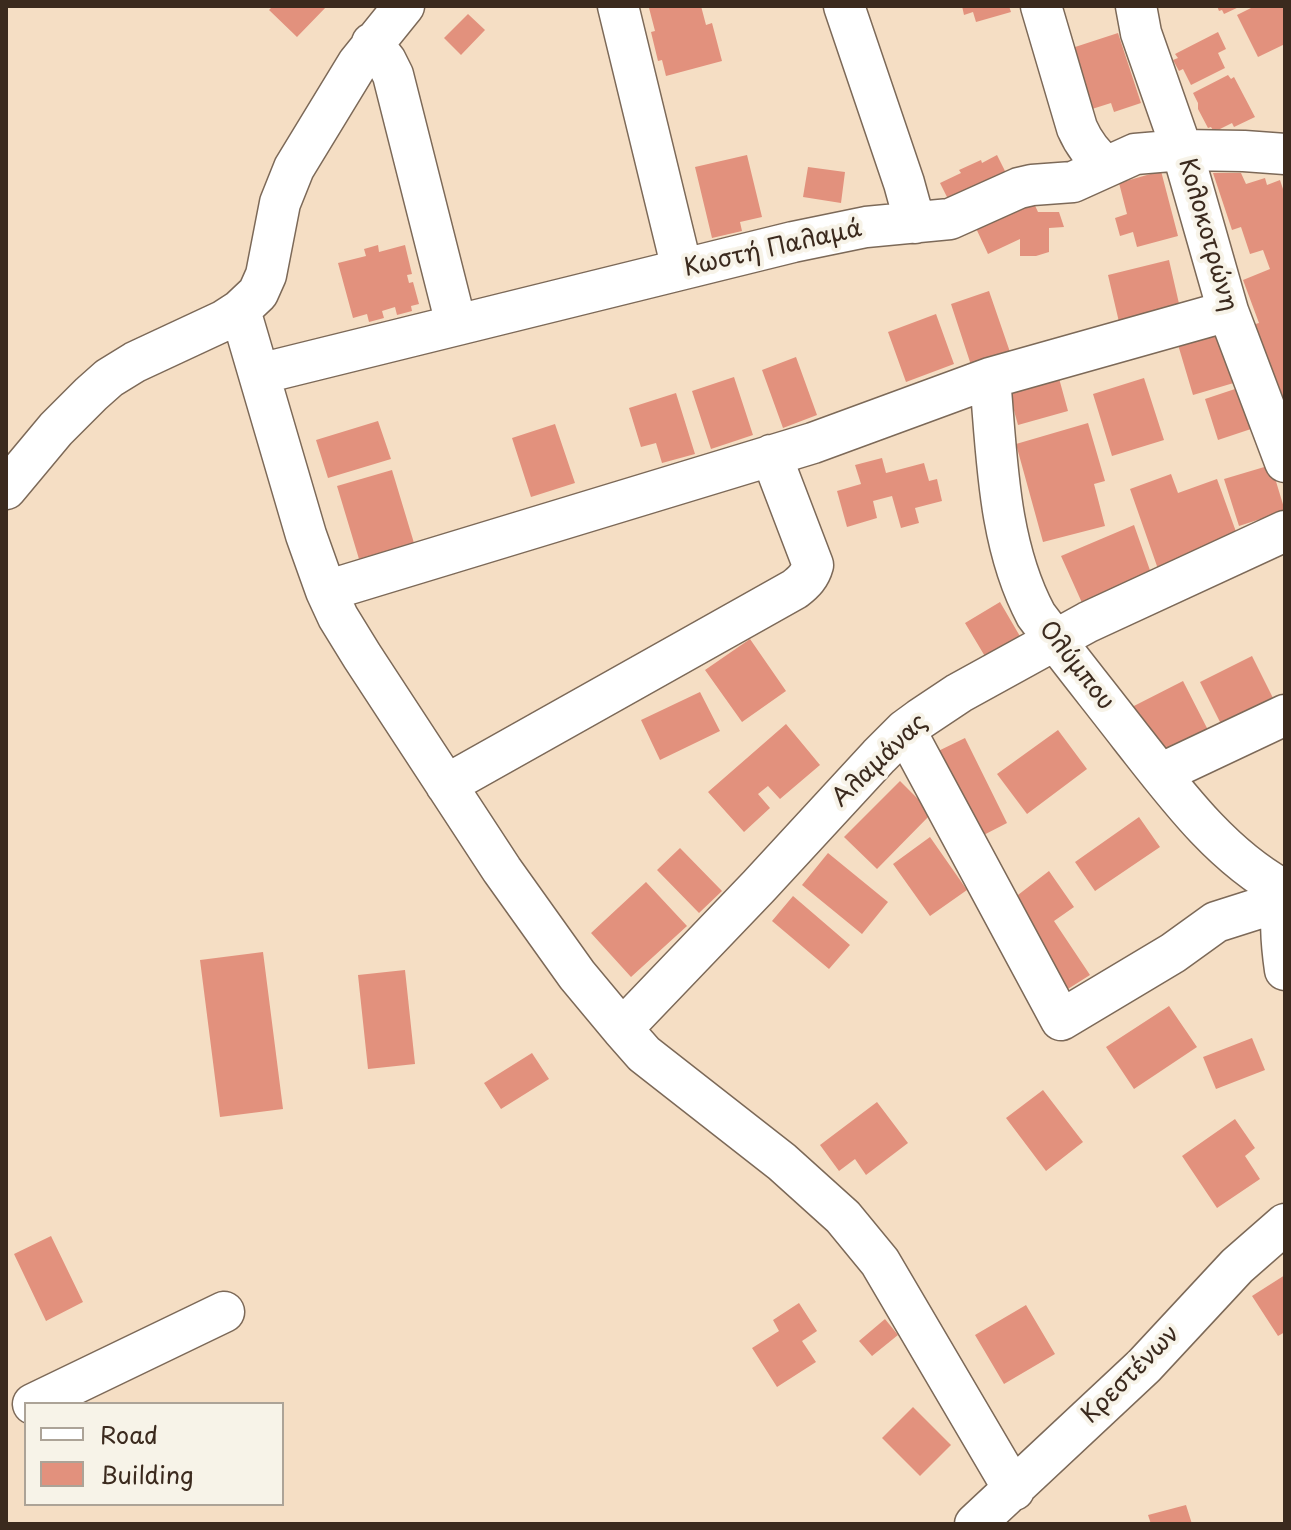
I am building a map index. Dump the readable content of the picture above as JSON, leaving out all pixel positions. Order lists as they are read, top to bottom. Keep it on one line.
{"streets":{"street":["Κολοκοτρώνη","Κωστή Παλαμά","Ολύμπου","Αλαμάνας","Κρεστένων"]},"crossings":[["Κολοκοτρώνη","Κωστή Παλαμά"],["Ολύμπου","Αλαμάνας"]],"legend":["Road","Building"]}
